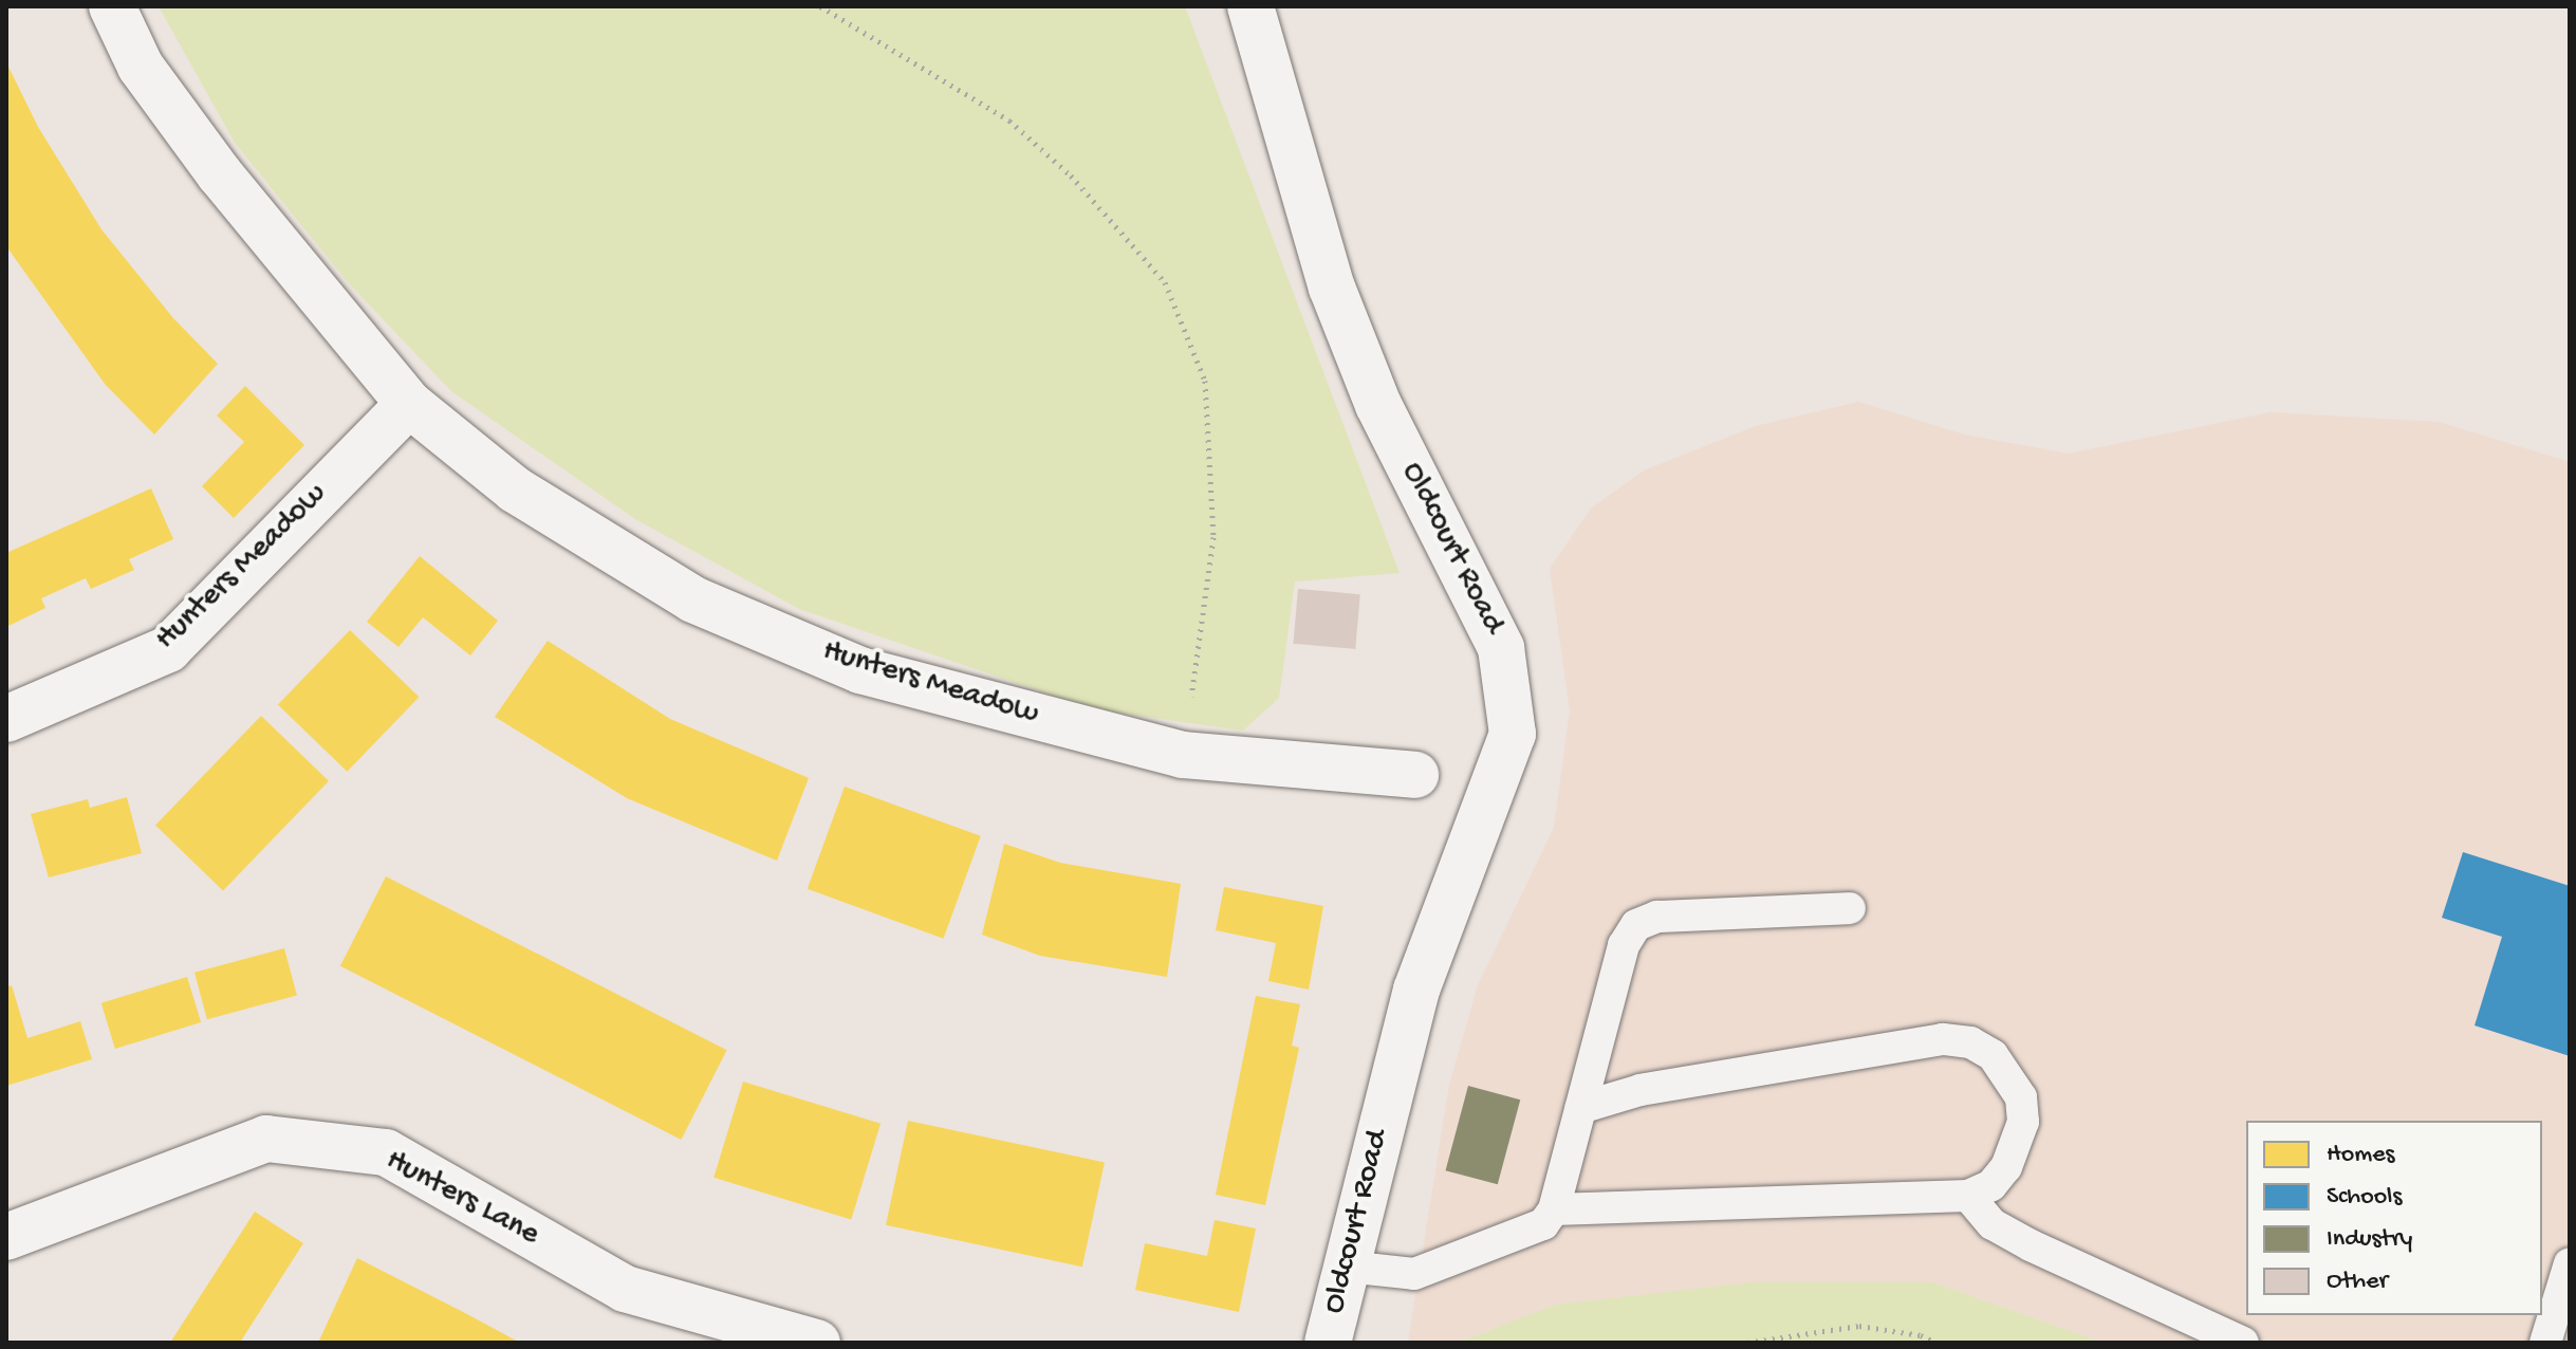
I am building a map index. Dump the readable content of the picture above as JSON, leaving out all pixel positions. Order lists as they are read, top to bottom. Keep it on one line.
{"streets":{"street":["Oldcourt Road","Hunters Meadow","Hunters Lane"]},"legend":["Homes","Schools","Industry","Other"]}
